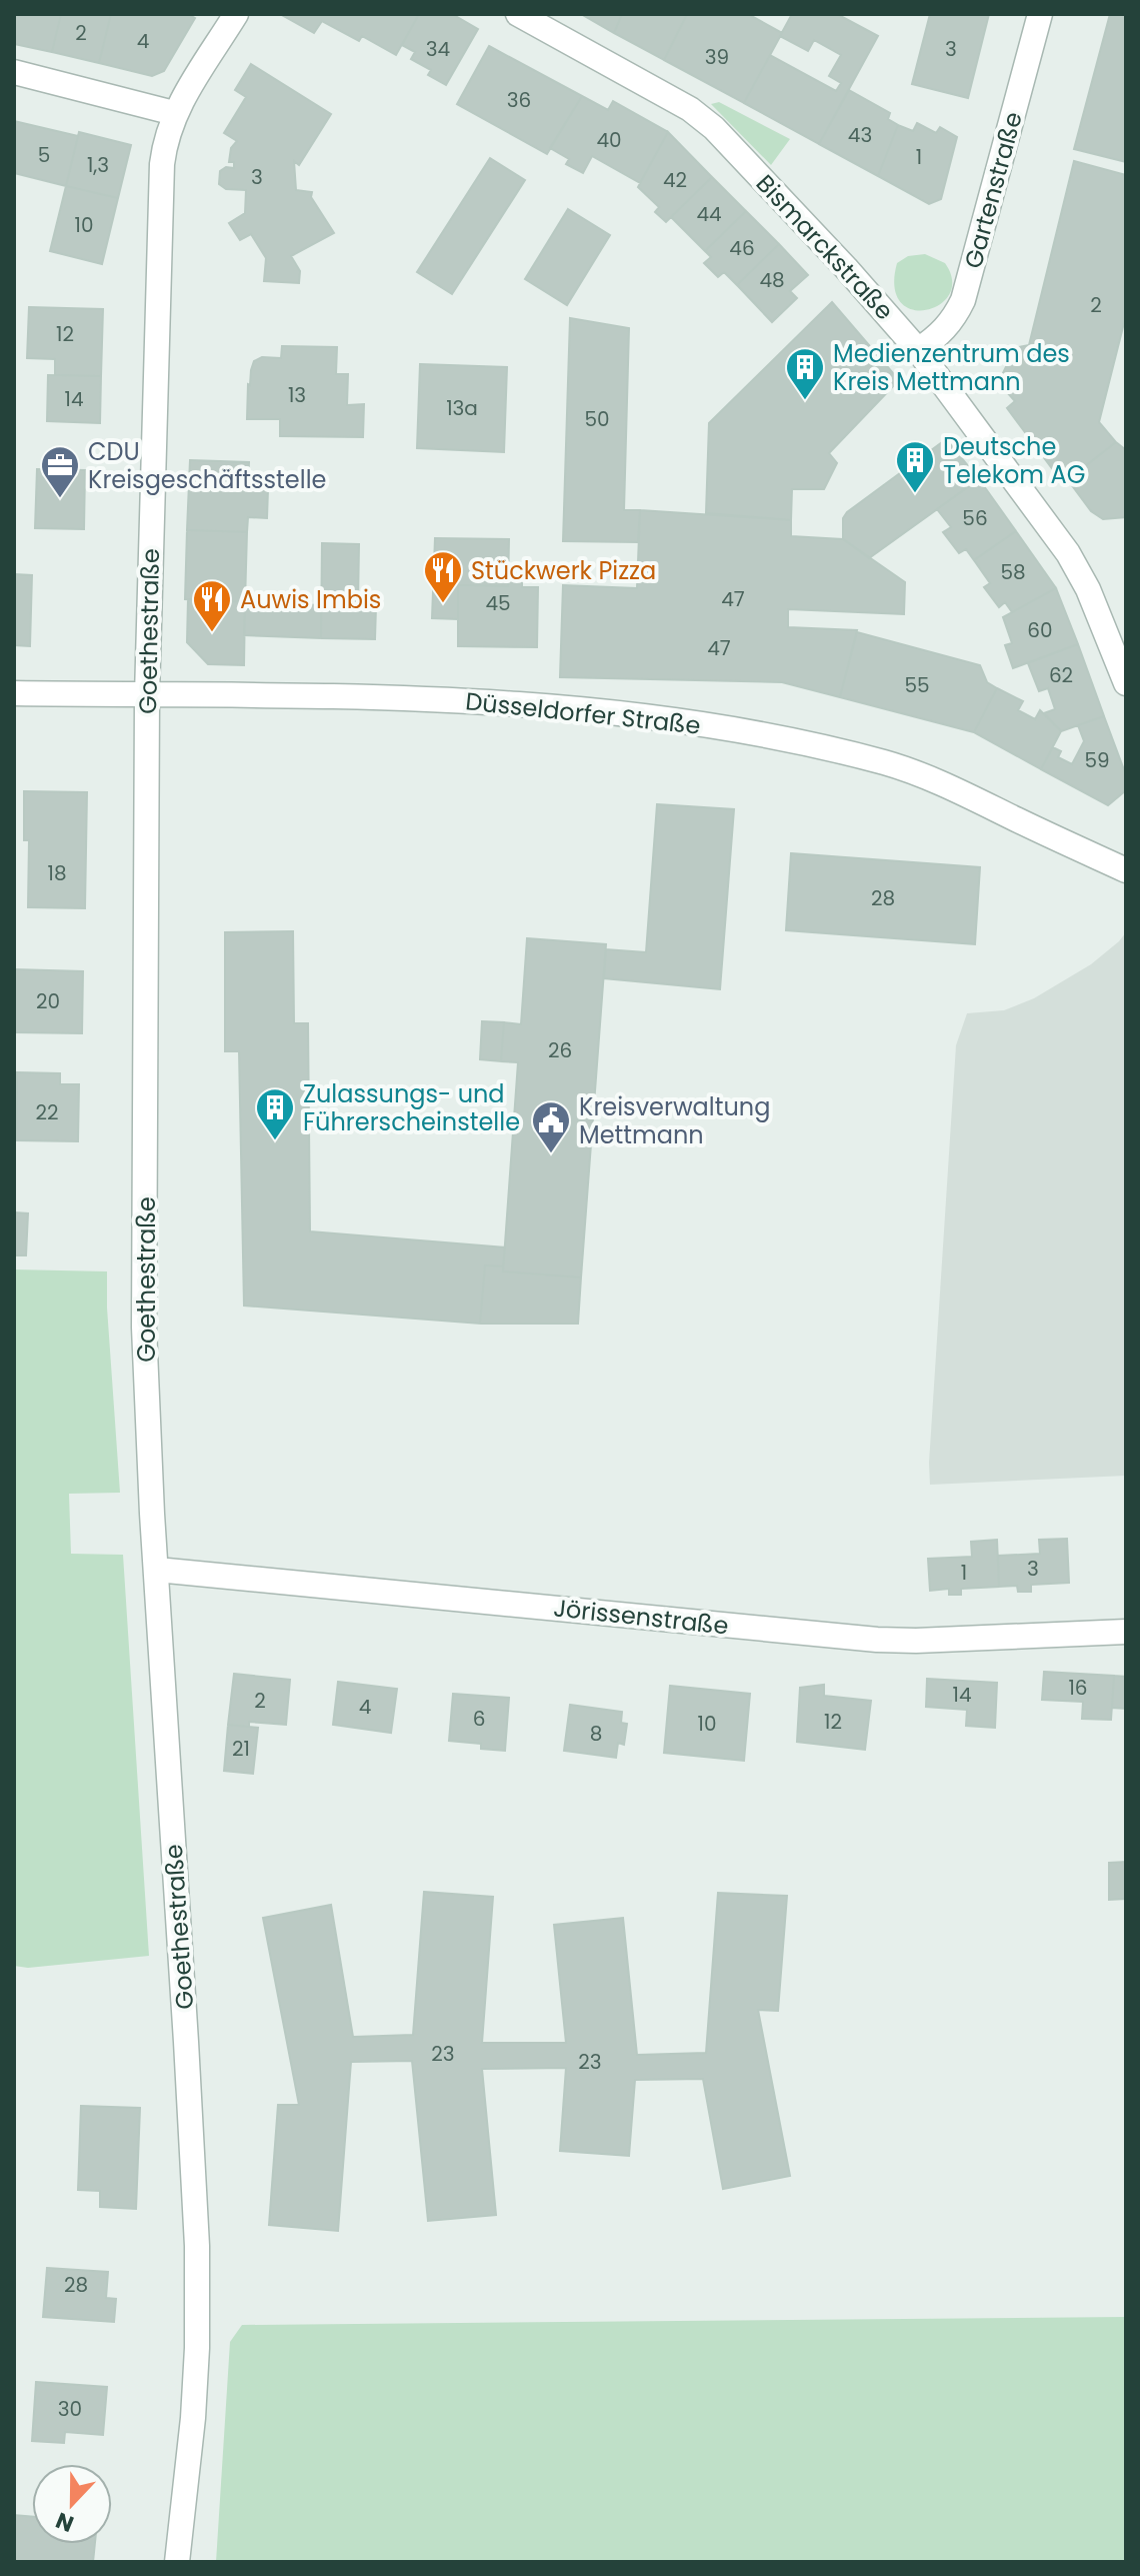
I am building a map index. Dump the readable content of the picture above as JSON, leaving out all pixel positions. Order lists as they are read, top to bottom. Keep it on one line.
{"streets":{"street":["Gartenstraße","Bismarckstraße","Goethestraße","Düsseldorfer Straße","Jörissenstraße"]},"crossings":[["Gartenstraße","Bismarckstraße"],["Goethestraße","Düsseldorfer Straße"],["Goethestraße","Jörissenstraße"]],"places":{"building":["Medienzentrum des Kreis Mettmann","Deutsche Telekom AG","Zulassungs- und Führerscheinstelle"],"office":["CDU Kreisgeschäftsstelle"],"restaurant":["Stückwerk Pizza","Auwis Imbis"],"public building":["Kreisverwaltung Mettmann"]},"house_numbers":["2","4","34","3","39","36","43","40","5","1","1,3","3","42","44","10","46","48","2","12","13","14","13a","50","56","58","47","45","60","47","62","55","59","18","28","20","26","22","3","1","16","14","2","4","6","12","10","8","21","23","23","28","30"],"north":"bottom"}
